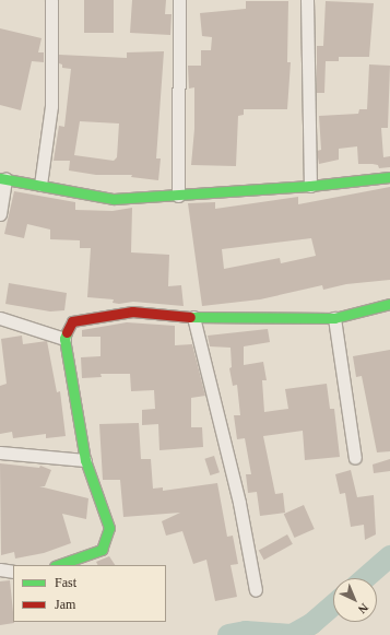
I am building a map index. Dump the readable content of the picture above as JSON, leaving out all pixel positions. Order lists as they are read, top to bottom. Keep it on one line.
{"legend":["Fast","Jam"],"north":"bottom right"}
